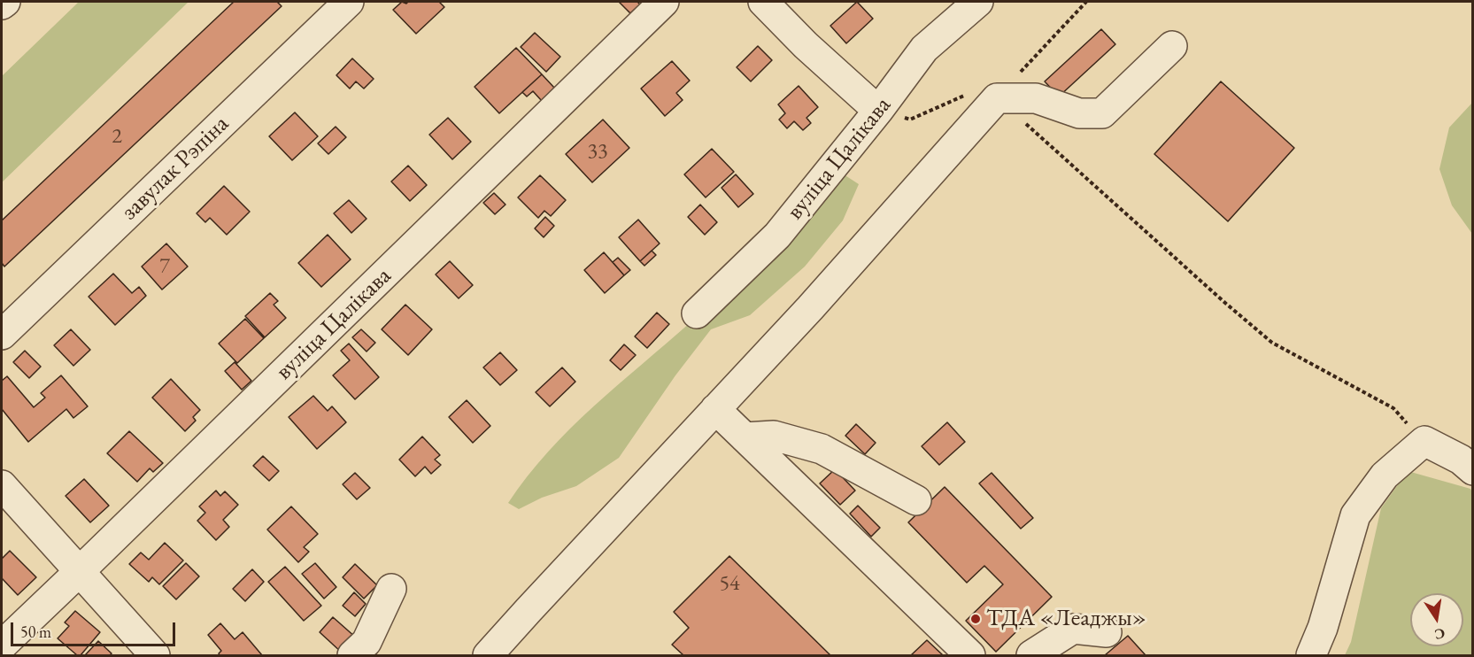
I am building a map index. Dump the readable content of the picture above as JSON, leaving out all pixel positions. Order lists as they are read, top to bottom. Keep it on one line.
{"streets":{"street":["вуліца Цалікава","завулак Рэпіна"]},"places":["ТДА «Леаджы»"],"house_numbers":["2","33","7","54"],"scale_bar":"50 m","north":"bottom"}
